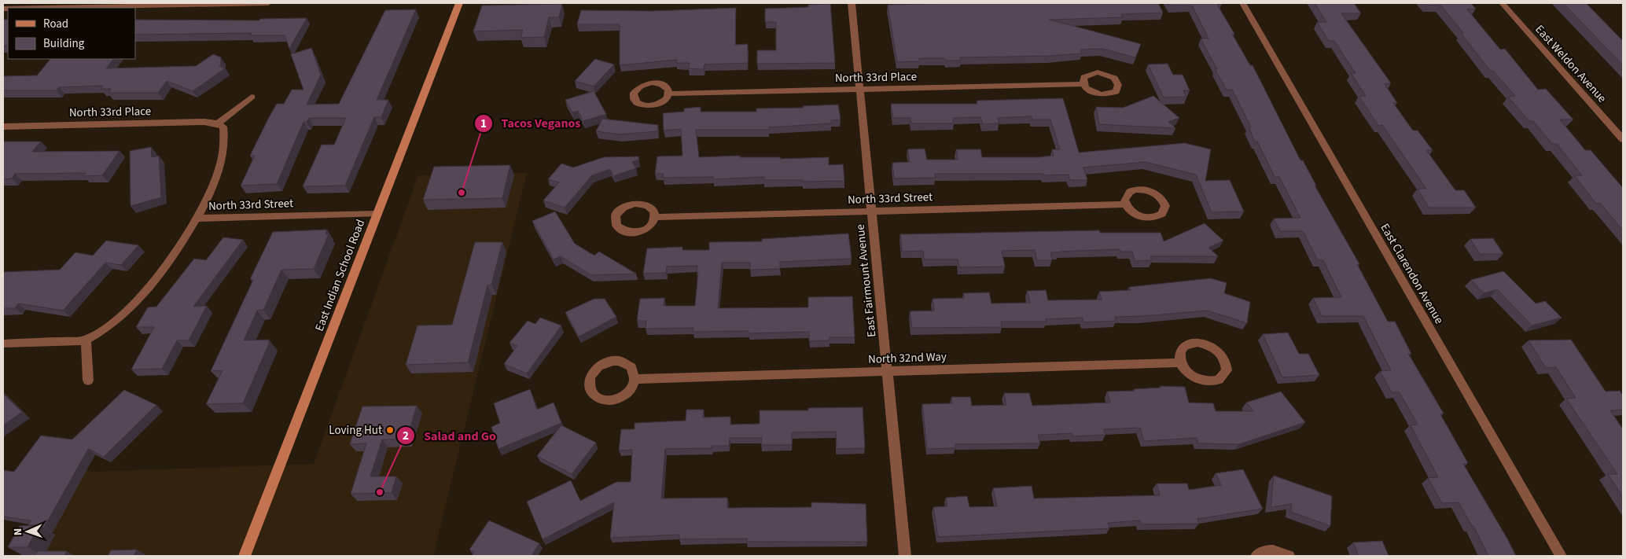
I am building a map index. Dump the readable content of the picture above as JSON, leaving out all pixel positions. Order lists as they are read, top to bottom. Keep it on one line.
{"streets":{"main road":["East Indian School Road"],"street":["East Weldon Avenue","North 33rd Place","North 33rd Street","East Clarendon Avenue","East Fairmount Avenue","North 32nd Way"]},"crossings":[["North 33rd Place","East Fairmount Avenue"],["North 33rd Street","East Indian School Road"],["North 33rd Street","East Fairmount Avenue"],["East Fairmount Avenue","North 32nd Way"]],"places":["Tacos Veganos","Loving Hut","Salad and Go"],"legend":["Road","Building"],"north":"left"}
